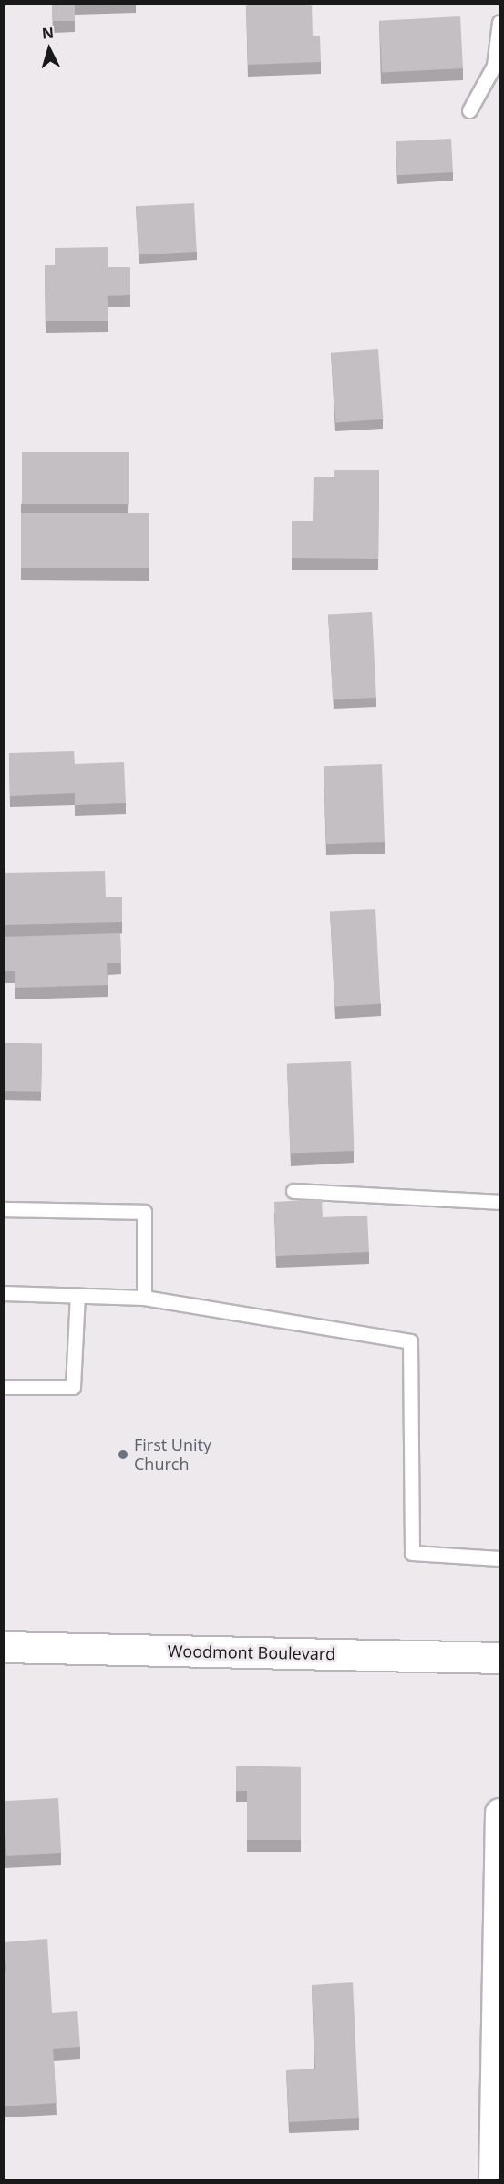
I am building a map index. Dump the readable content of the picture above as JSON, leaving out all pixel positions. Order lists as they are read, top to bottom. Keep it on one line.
{"streets":{"main road":["Woodmont Boulevard"]},"places":["First Unity Church"],"north":"top"}
